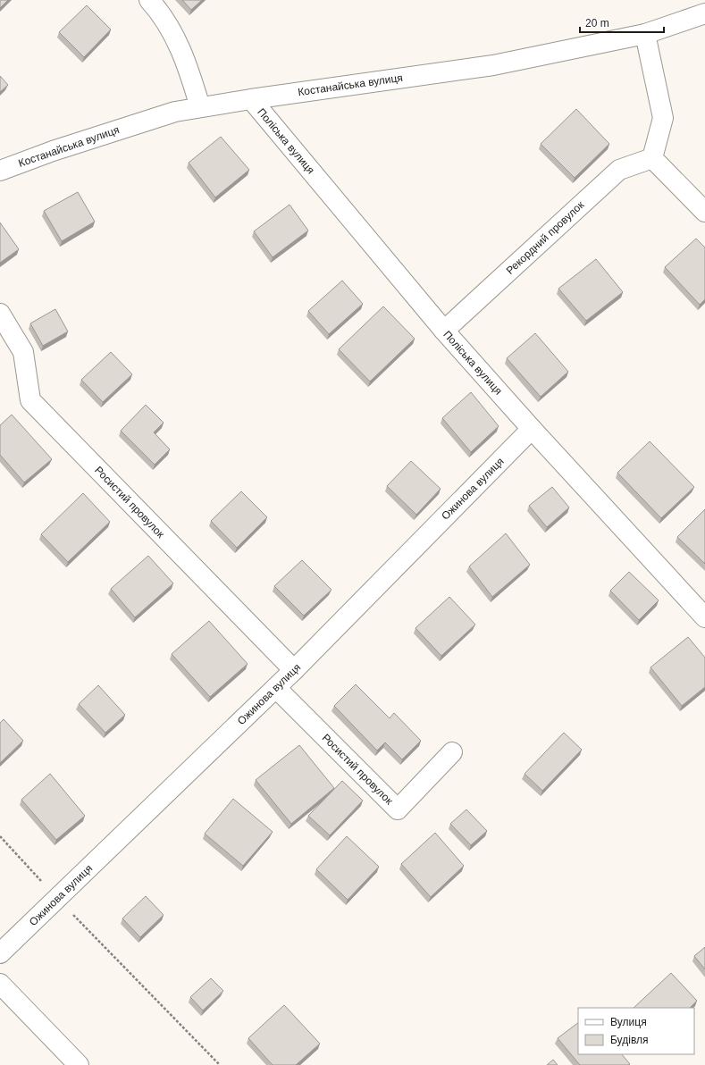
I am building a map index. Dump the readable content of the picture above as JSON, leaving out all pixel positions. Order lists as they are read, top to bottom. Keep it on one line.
{"streets":{"street":["Костанайська вулиця","Поліська вулиця","Рекордний провулок","Ожинова вулиця","Росистий провулок"]},"crossings":[["Костанайська вулиця","Поліська вулиця"],["Поліська вулиця","Рекордний провулок"],["Поліська вулиця","Ожинова вулиця"],["Ожинова вулиця","Росистий провулок"]],"legend":["Вулиця","Будівля"],"scale_bar":"20 m"}
